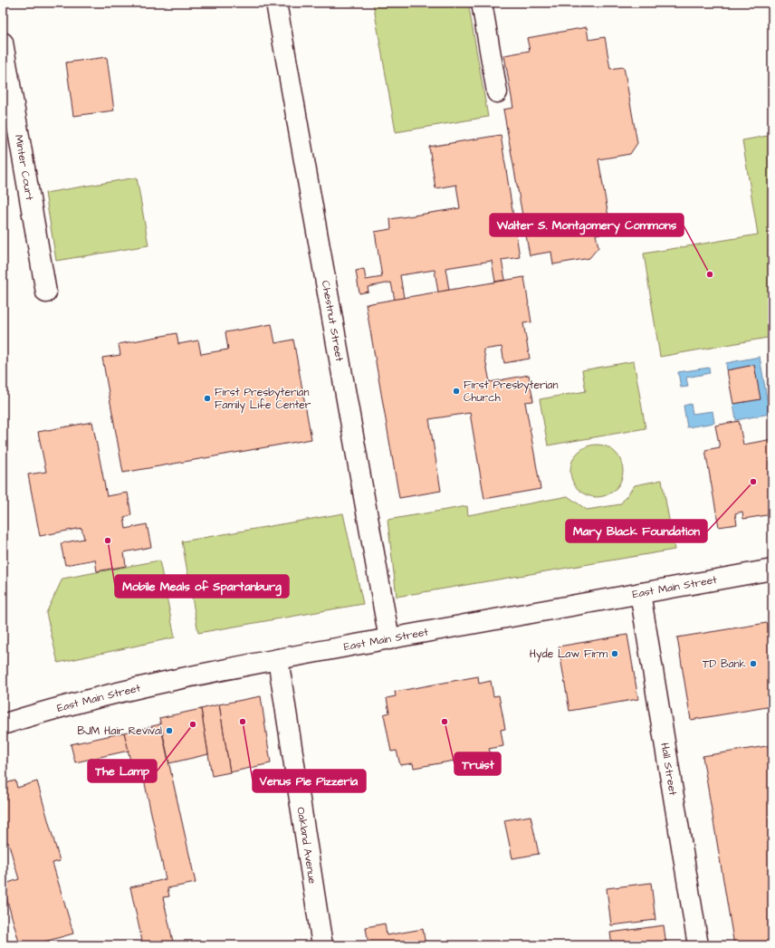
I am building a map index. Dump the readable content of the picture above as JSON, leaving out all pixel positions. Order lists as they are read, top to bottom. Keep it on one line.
{"streets":{"street":["Minter Court","Chestnut Street","East Main Street","Hall Street","Oakland Avenue"]},"crossings":[["Chestnut Street","East Main Street"],["East Main Street","Hall Street"],["East Main Street","Oakland Avenue"]],"places":["Walter S. Montgomery Commons","First Presbyterian Church","First Presbyterian Family Life Center","Mary Black Foundation","Mobile Meals of Spartanburg","Hyde Law Firm","TD Bank","Venus Pie Pizzeria","Truist","The Lamp","BJM Hair Revival"]}
